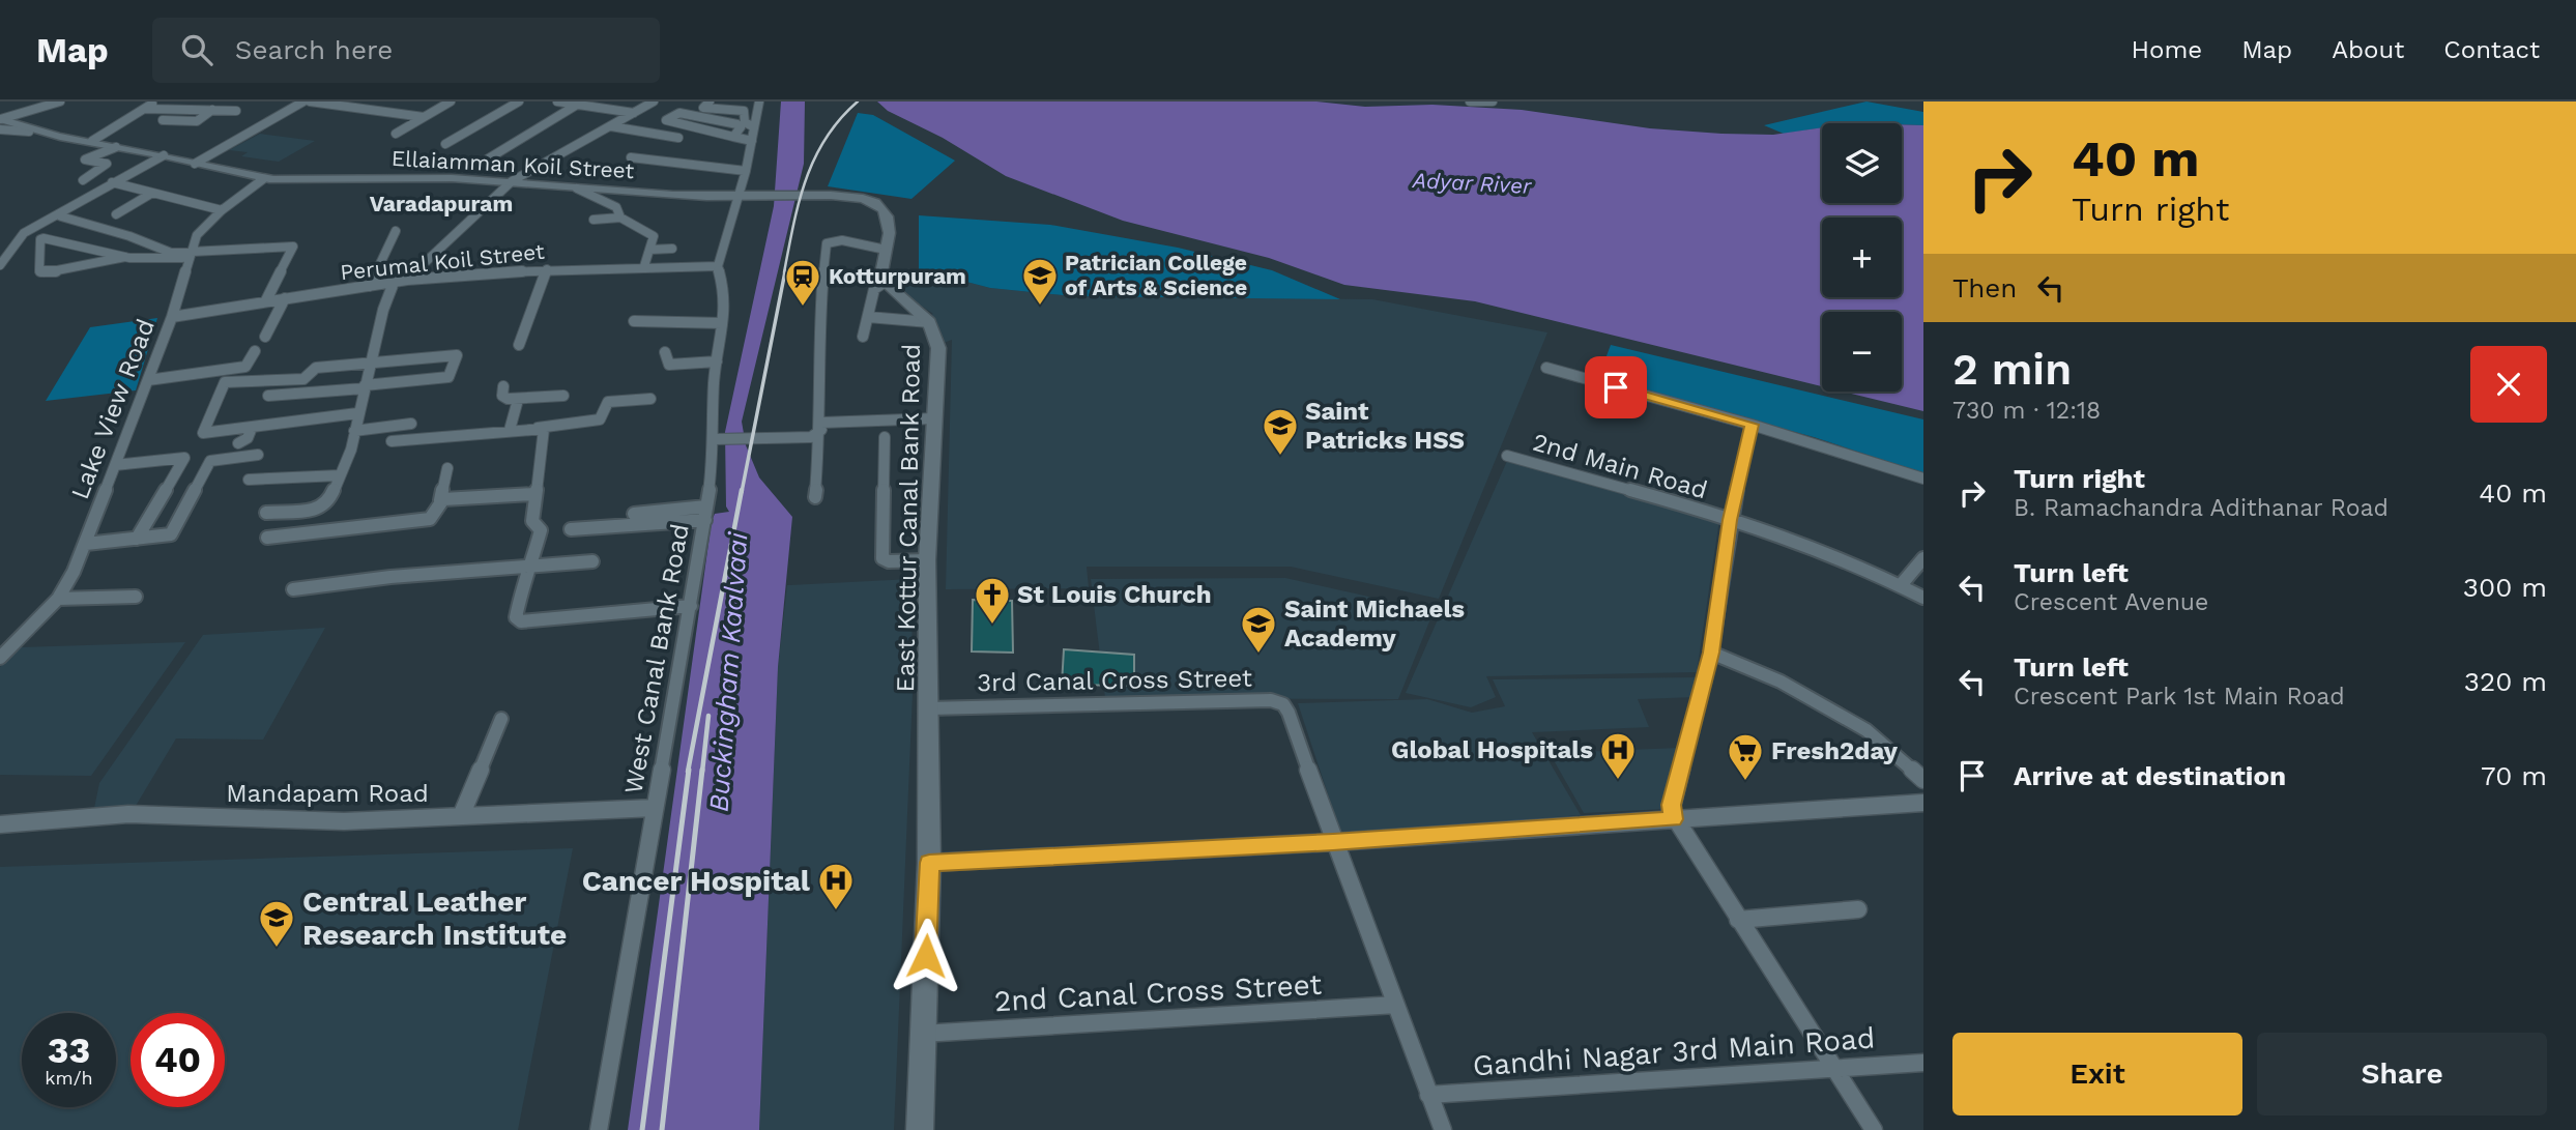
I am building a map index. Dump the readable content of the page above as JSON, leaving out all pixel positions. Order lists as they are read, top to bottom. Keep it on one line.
{"streets":{"street":["Ellaiamman Koil Street","Perumal Koil Street","Lake View Road","2nd Main Road","East Kottur Canal Bank Road","West Canal Bank Road","3rd Canal Cross Street","Mandapam Road","2nd Canal Cross Street","Gandhi Nagar 3rd Main Road"]},"crossings":[["Ellaiamman Koil Street","Lake View Road"],["Ellaiamman Koil Street","West Canal Bank Road"],["Perumal Koil Street","Lake View Road"],["Perumal Koil Street","West Canal Bank Road"],["East Kottur Canal Bank Road","3rd Canal Cross Street"],["East Kottur Canal Bank Road","2nd Canal Cross Street"],["West Canal Bank Road","Mandapam Road"],["3rd Canal Cross Street","2nd Canal Cross Street"],["3rd Canal Cross Street","Gandhi Nagar 3rd Main Road"]],"districts":["Varadapuram"],"water":["Adyar River","Buckingham Kaalvaai"],"places":{"school or university":["Patrician College of Arts & Science","Saint Patricks HSS","Saint Michaels Academy","Central Leather Research Institute"],"station":["Kotturpuram"],"church":["St Louis Church"],"hospital":["Global Hospitals","Cancer Hospital"],"supermarket":["Fresh2day"]},"page":{"header":"Map","search":"Search here","nav":["Home","Map","About","Contact"],"turn":["40 m","Turn right"],"map_buttons":["+","−"],"then":"Then","heading":["2 min","730 m · 12:18"],"list":[{"name":"Turn right","note":"B. Ramachandra Adithanar Road","value":"40 m"},{"name":"Turn left","note":"Crescent Avenue","value":"300 m"},{"name":"Turn left","note":"Crescent Park 1st Main Road","value":"320 m"},{"name":"Arrive at destination","value":"70 m"}],"speed":"33 km/h","limit":"40","buttons":["Exit","Share"]}}
